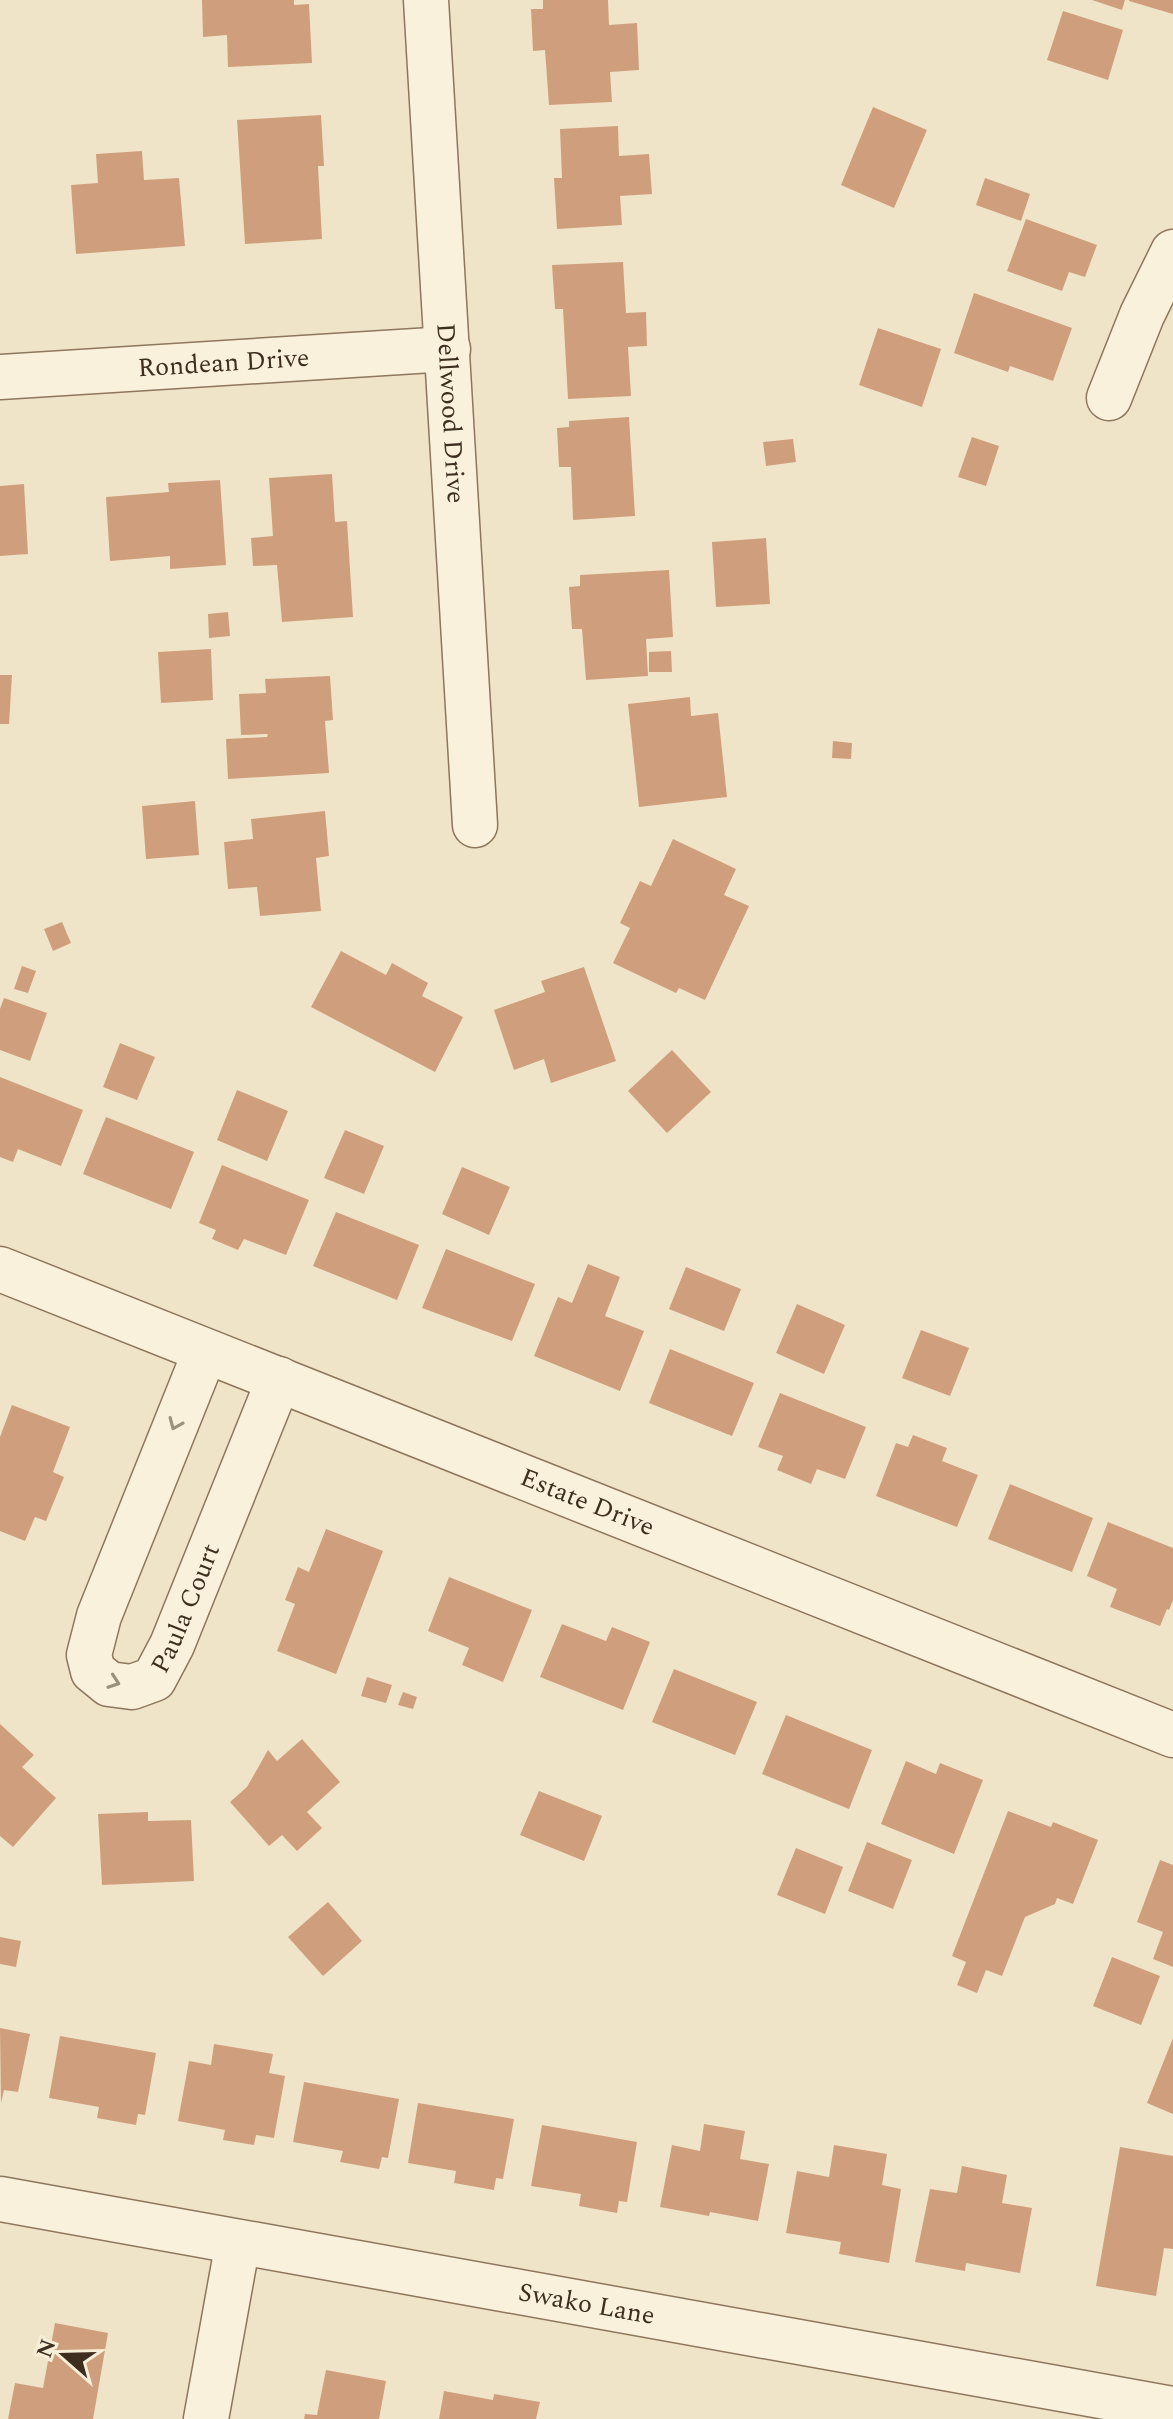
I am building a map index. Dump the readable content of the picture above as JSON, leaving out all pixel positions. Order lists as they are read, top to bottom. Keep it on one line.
{"streets":{"street":["Rondean Drive","Dellwood Drive","Estate Drive","Paula Court","Swako Lane"]},"crossings":[["Rondean Drive","Dellwood Drive"],["Estate Drive","Paula Court"]],"north":"left"}
